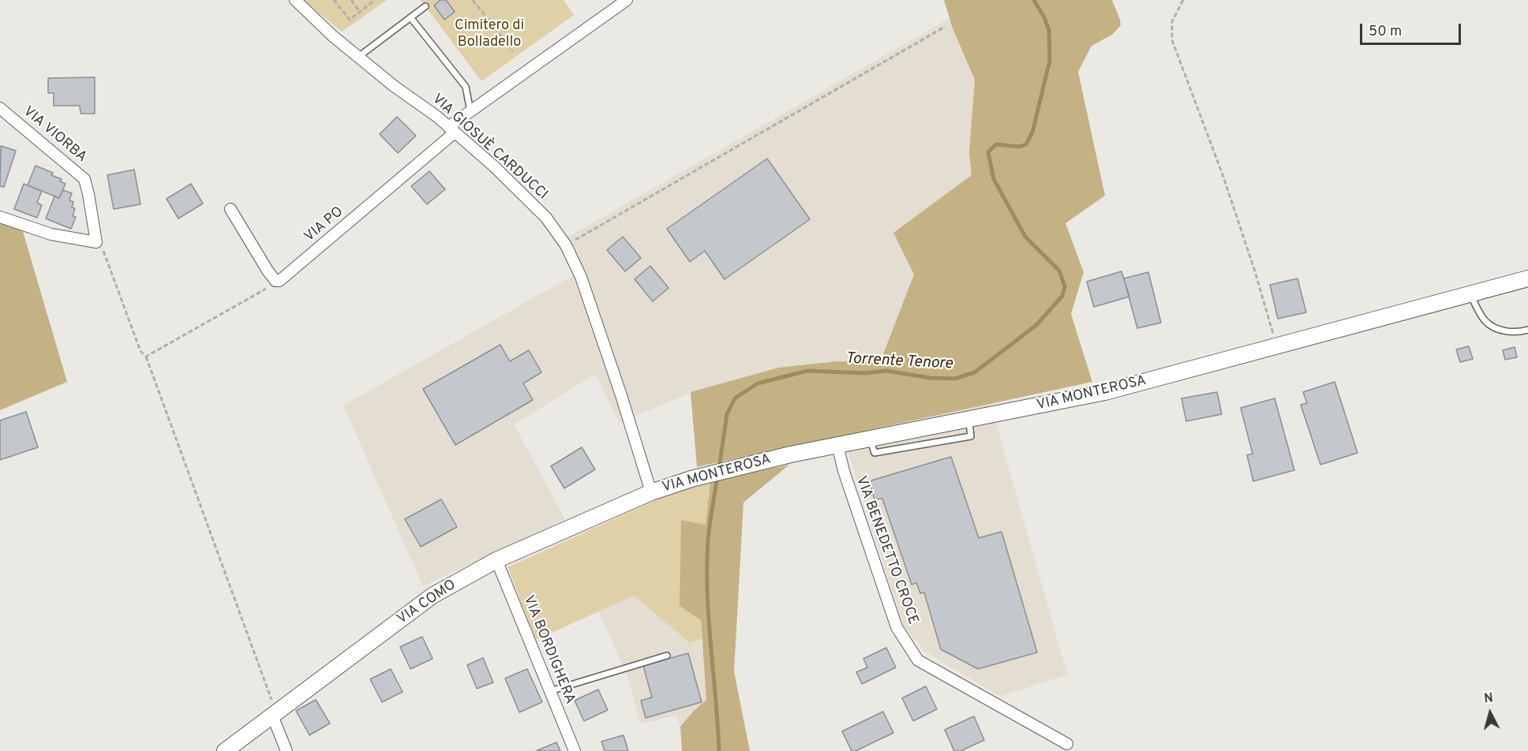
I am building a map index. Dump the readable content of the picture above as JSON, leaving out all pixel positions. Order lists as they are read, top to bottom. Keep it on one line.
{"streets":{"main road":["VIA MONTEROSA","VIA COMO"],"street":["VIA VIORBA","VIA GIOSUÈ CARDUCCI","VIA PO","VIA BENEDETTO CROCE","VIA BORDIGHERA"]},"crossings":[["VIA GIOSUÈ CARDUCCI","VIA PO"],["VIA GIOSUÈ CARDUCCI","VIA MONTEROSA"],["VIA GIOSUÈ CARDUCCI","VIA COMO"],["VIA MONTEROSA","VIA BENEDETTO CROCE"],["VIA MONTEROSA","VIA COMO"],["VIA COMO","VIA BORDIGHERA"]],"water":["Torrente Tenore"],"parks":["Cimitero di Bolladello"],"scale_bar":"50 m","north":"top"}
